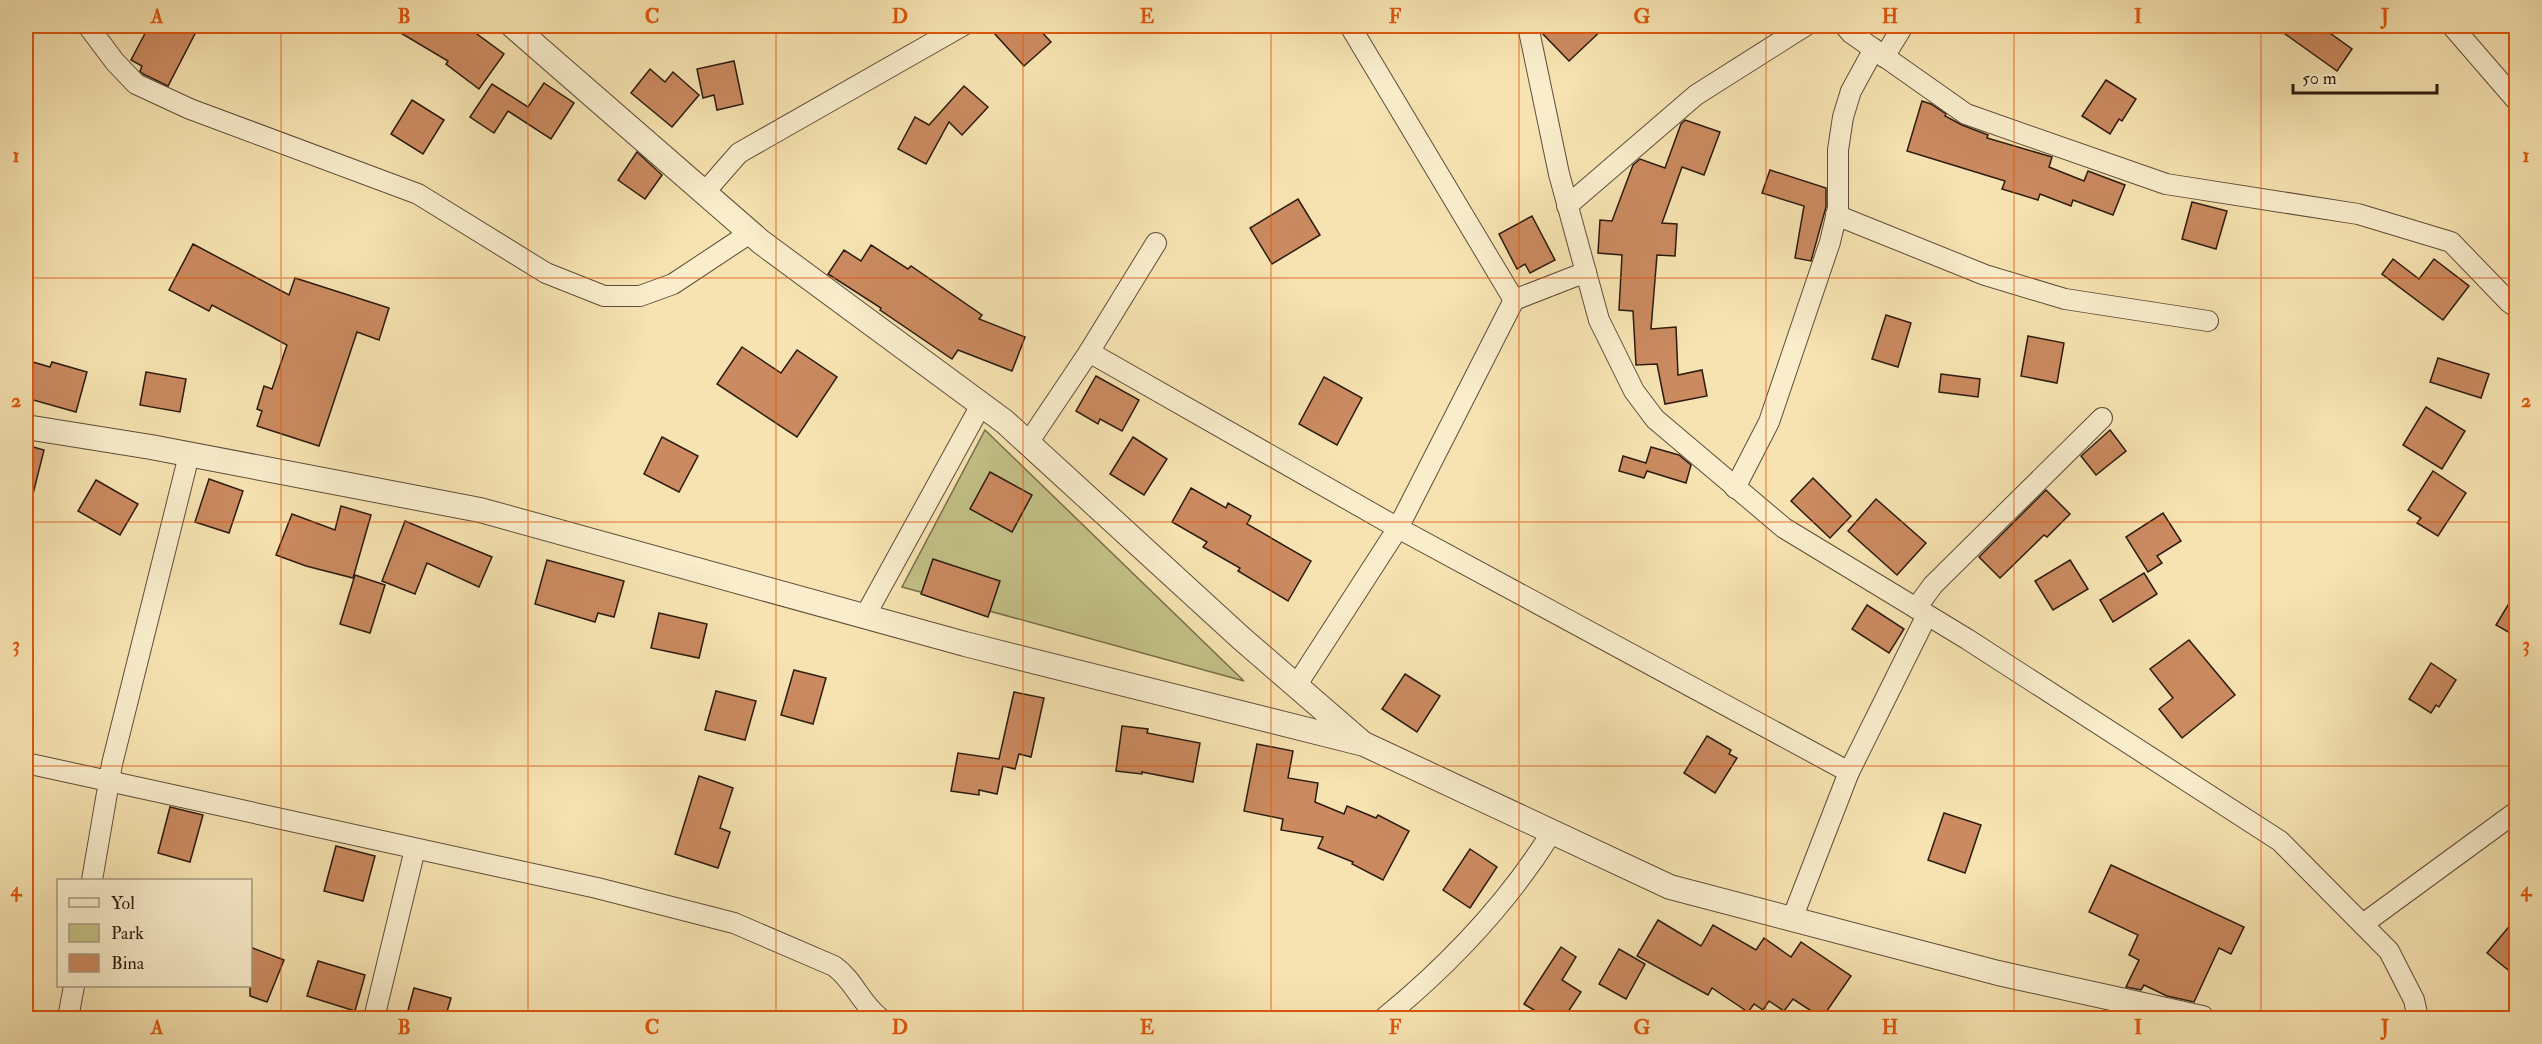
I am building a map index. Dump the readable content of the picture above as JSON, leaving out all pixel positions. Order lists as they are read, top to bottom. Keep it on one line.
{"legend":["Yol","Park","Bina"],"scale_bar":"50 m","grid":{"columns":["A","B","C","D","E","F","G","H","I","J"],"rows":["1","2","3","4"]}}
